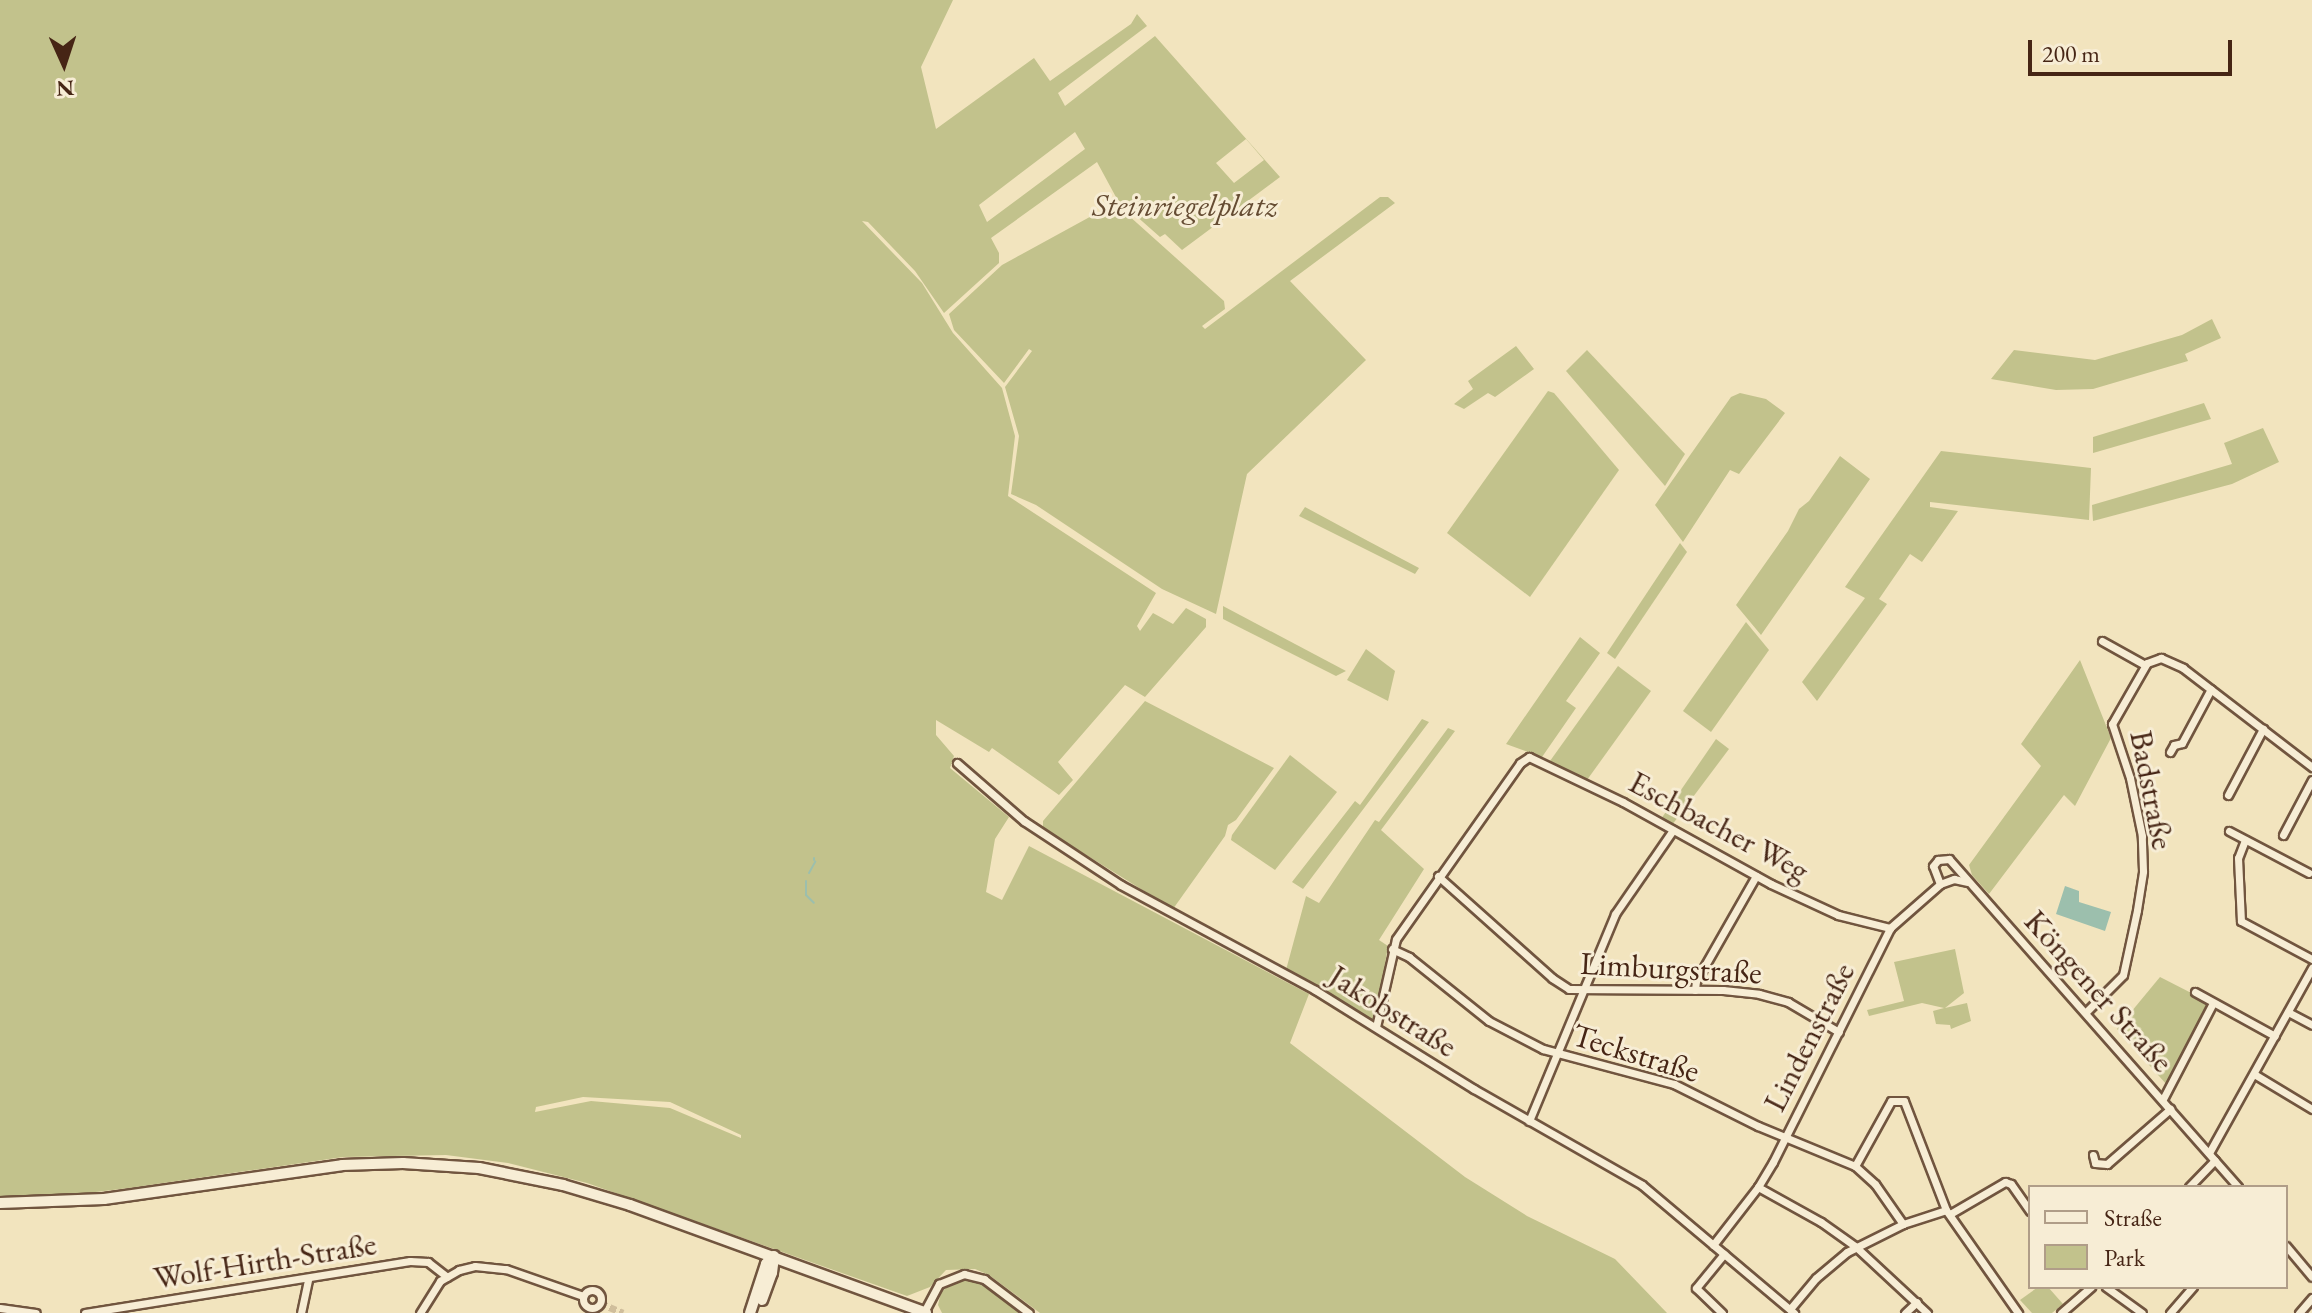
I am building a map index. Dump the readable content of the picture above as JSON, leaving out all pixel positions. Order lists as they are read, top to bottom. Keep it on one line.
{"streets":{"street":["Badstraße","Eschbacher Weg","Limburgstraße","Köngener Straße","Jakobstraße","Lindenstraße","Teckstraße","Wolf-Hirth-Straße"]},"crossings":[["Badstraße","Köngener Straße"],["Eschbacher Weg","Limburgstraße"],["Eschbacher Weg","Lindenstraße"],["Limburgstraße","Lindenstraße"],["Köngener Straße","Lindenstraße"],["Jakobstraße","Lindenstraße"],["Lindenstraße","Teckstraße"]],"parks":["Steinriegelplatz"],"legend":["Straße","Park"],"scale_bar":"200 m","north":"bottom"}
